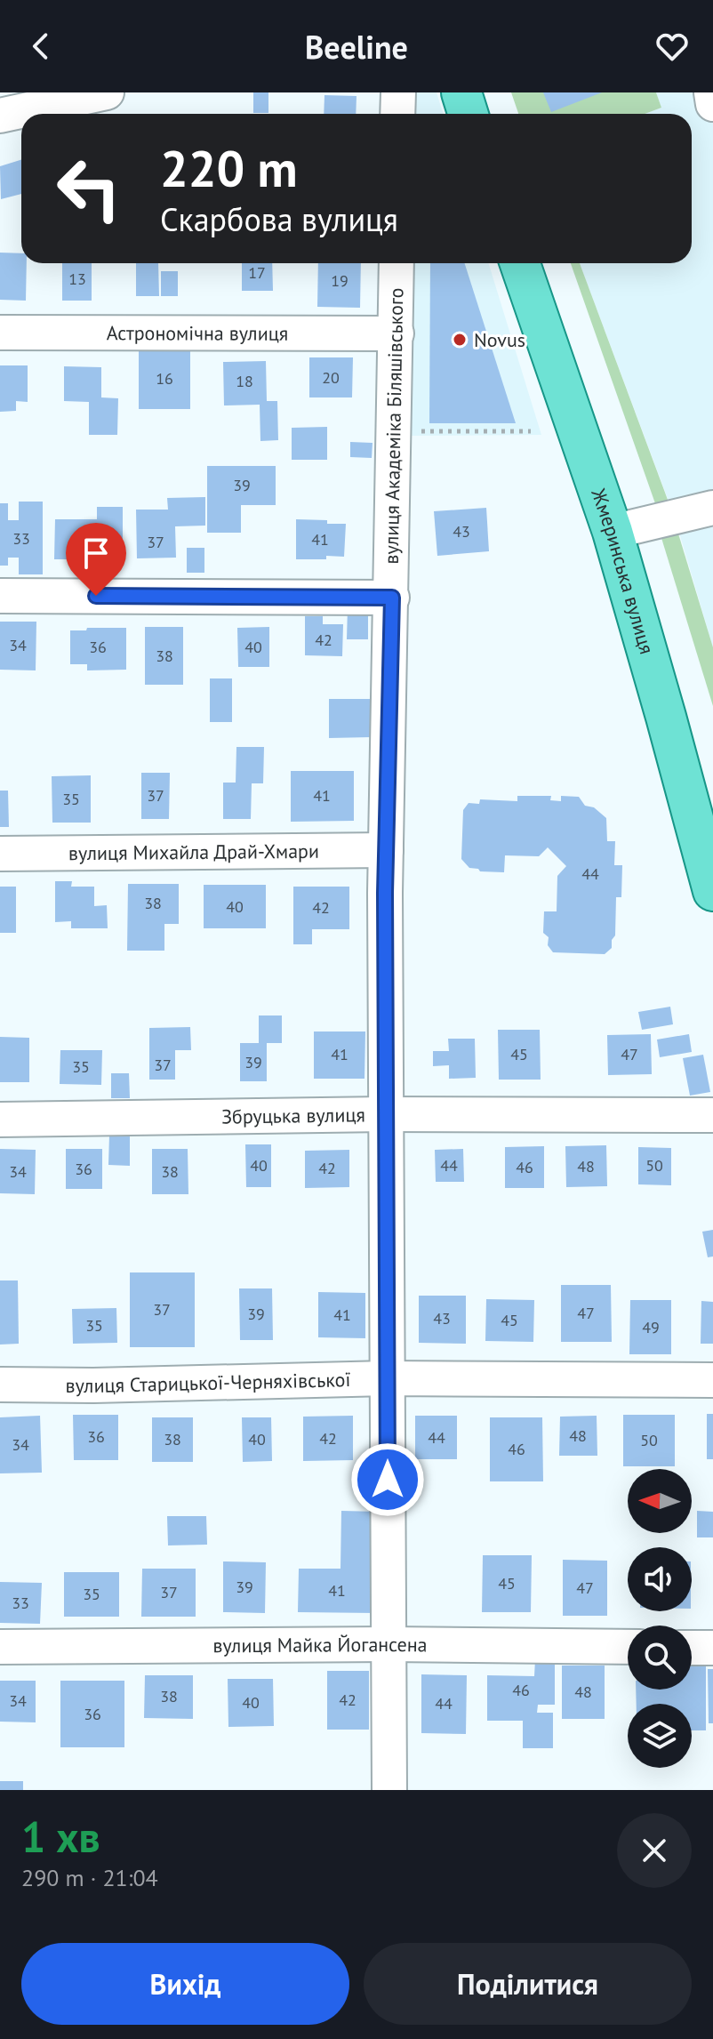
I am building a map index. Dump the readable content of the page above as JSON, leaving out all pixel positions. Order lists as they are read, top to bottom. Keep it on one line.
{"streets":{"main road":["Жмеринська вулиця"],"street":["Астрономічна вулиця","вулиця Академіка Біляшівського","вулиця Михайла Драй-Хмари","Збруцька вулиця","вулиця Старицької-Черняхівської","вулиця Майка Йогансена"]},"crossings":[["Астрономічна вулиця","вулиця Академіка Біляшівського"],["вулиця Академіка Біляшівського","вулиця Михайла Драй-Хмари"],["вулиця Академіка Біляшівського","Збруцька вулиця"],["вулиця Академіка Біляшівського","вулиця Старицької-Черняхівської"],["вулиця Академіка Біляшівського","вулиця Майка Йогансена"]],"places":["Novus"],"house_numbers":["17","13","19","20","16","18","39","43","33","41","37","42","34","36","40","38","37","41","35","44","38","40","42","41","45","47","39","37","35","40","44","50","48","46","42","36","34","38","37","47","39","41","43","45","35","49","48","36","44","42","38","40","50","34","46","45","39","47","41","37","35","33","46","48","38","42","34","40","44","36"],"north":"left","page":{"header":"Beeline","turn":["220 m","Скарбова вулиця"],"heading":["1 хв","290 m · 21:04"],"buttons":["Вихід","Поділитися"]}}
